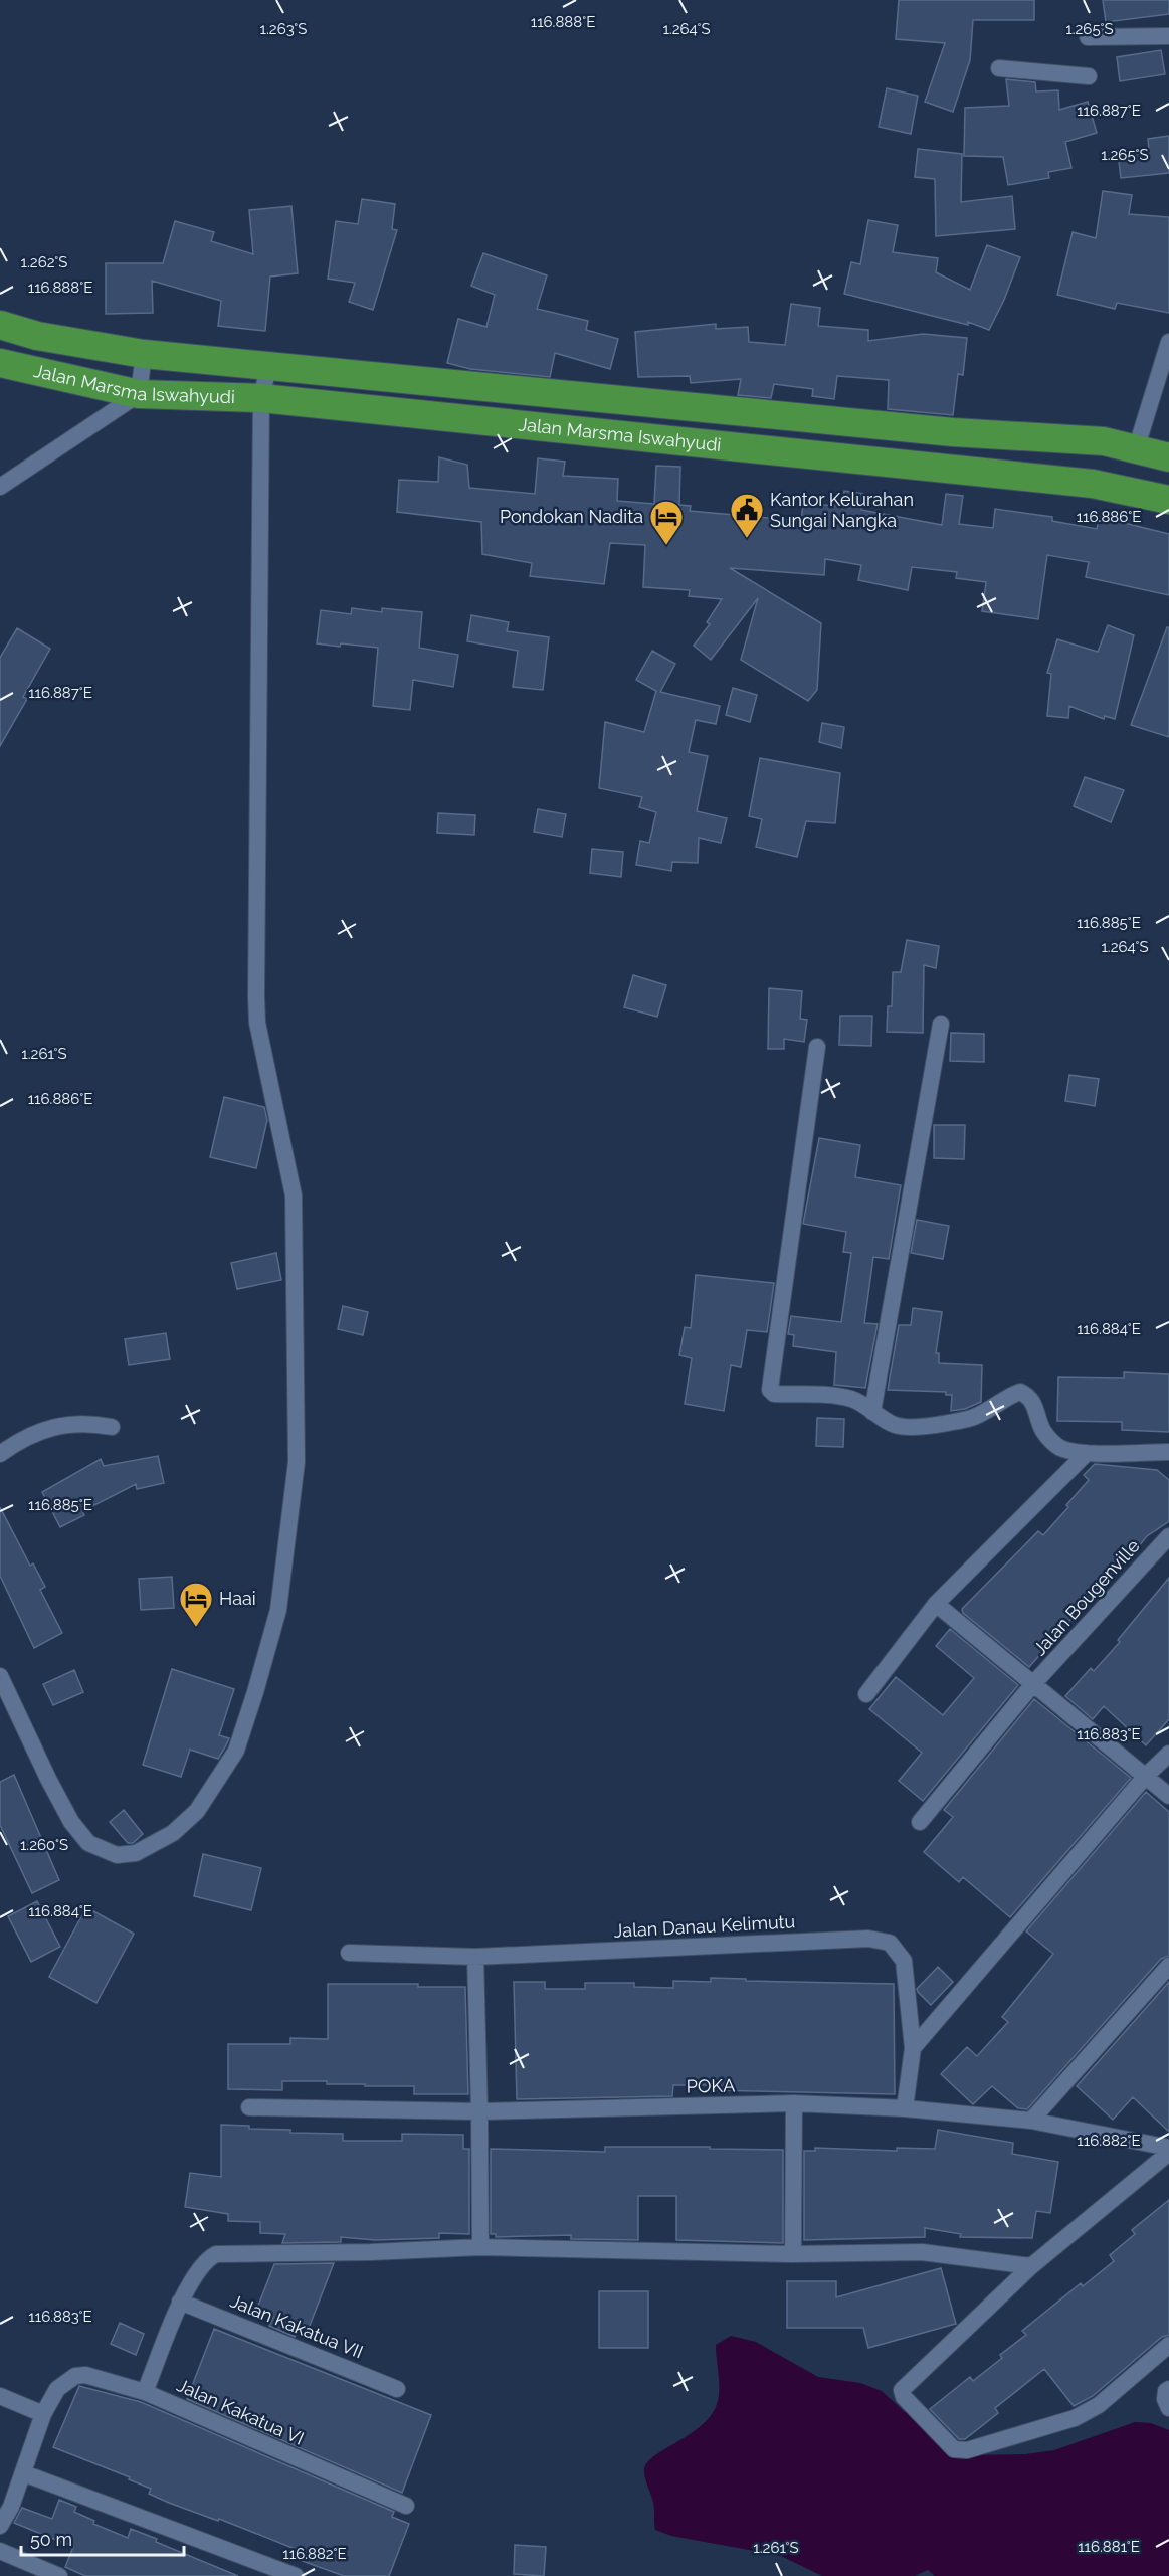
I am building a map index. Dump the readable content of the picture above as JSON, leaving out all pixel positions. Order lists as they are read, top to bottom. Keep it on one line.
{"streets":{"highway":["Jalan Marsma Iswahyudi"],"street":["Jalan Bougenville","Jalan Danau Kelimutu","POKA","Jalan Kakatua VII","Jalan Kakatua VI"]},"crossings":[["Jalan Danau Kelimutu","POKA"]],"places":{"public building":["Kantor Kelurahan Sungai Nangka"],"hotel":["Pondokan Nadita","Haai"]},"scale_bar":"50 m","coordinates":["116.888°E","1.265°S","1.263°S","1.264°S","116.887°E","1.262°S","116.886°E","116.885°E","1.261°S","116.884°E","116.883°E","1.260°S","116.882°E","116.881°E"]}
